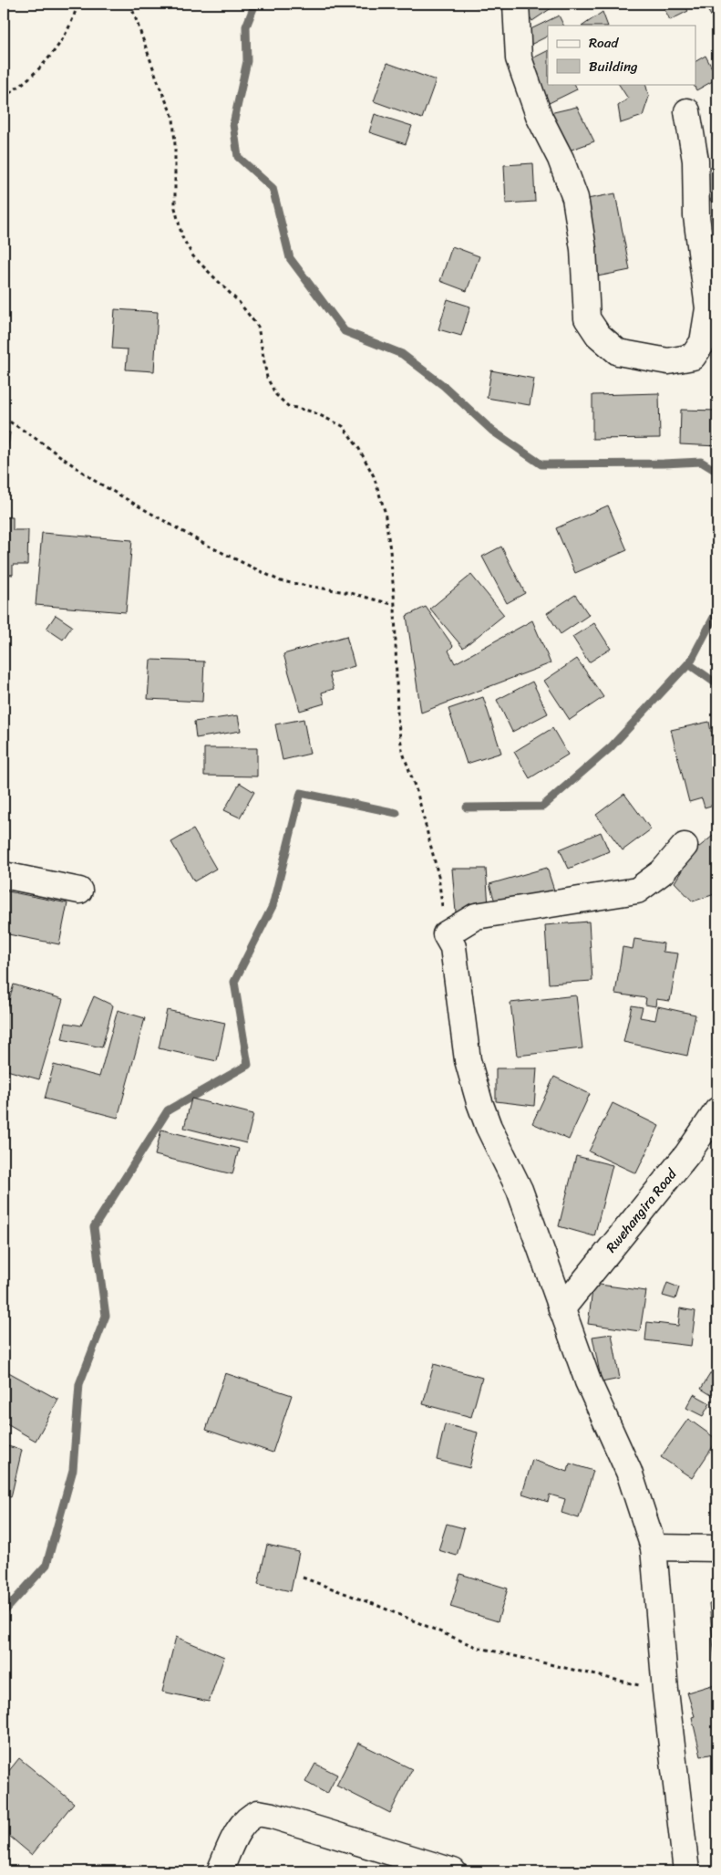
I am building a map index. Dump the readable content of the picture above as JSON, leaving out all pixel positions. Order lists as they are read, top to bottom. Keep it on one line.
{"streets":{"street":["Rwehangira Road"]},"legend":["Road","Building"]}
